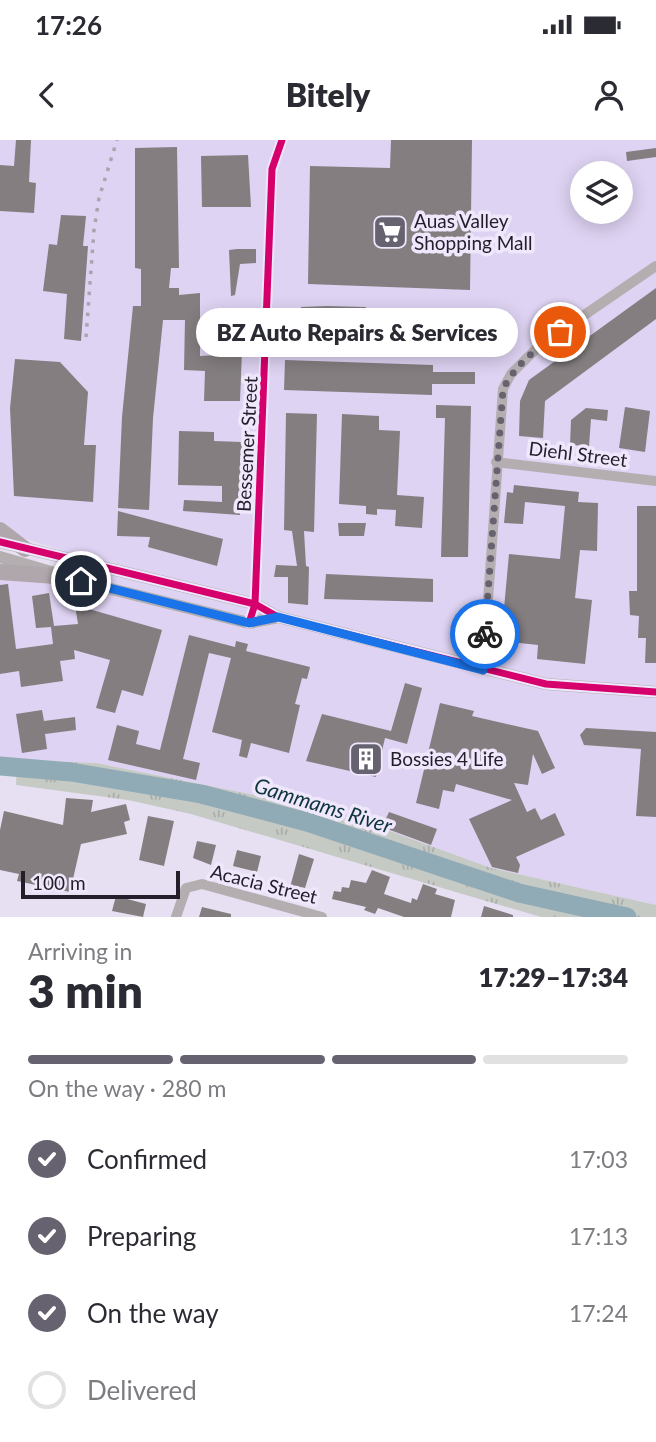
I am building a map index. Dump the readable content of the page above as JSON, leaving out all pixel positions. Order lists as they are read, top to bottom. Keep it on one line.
{"streets":{"street":["Bessemer Street","Diehl Street","Acacia Street"]},"water":["Gammams River"],"places":{"supermarket":["Auas Valley Shopping Mall"],"other":["BZ Auto Repairs & Services"],"building":["Bossies 4 Life"]},"scale_bar":"100 m","page":{"status":"17:26","header":"Bitely","bubble":"BZ Auto Repairs & Services","scale":"100 m","heading":["3 min","Arriving in","17:29–17:34"],"bar":"On the way · 280 m","list":[["Confirmed","17:03"],["Preparing","17:13"],["On the way","17:24"],"Delivered"]}}
